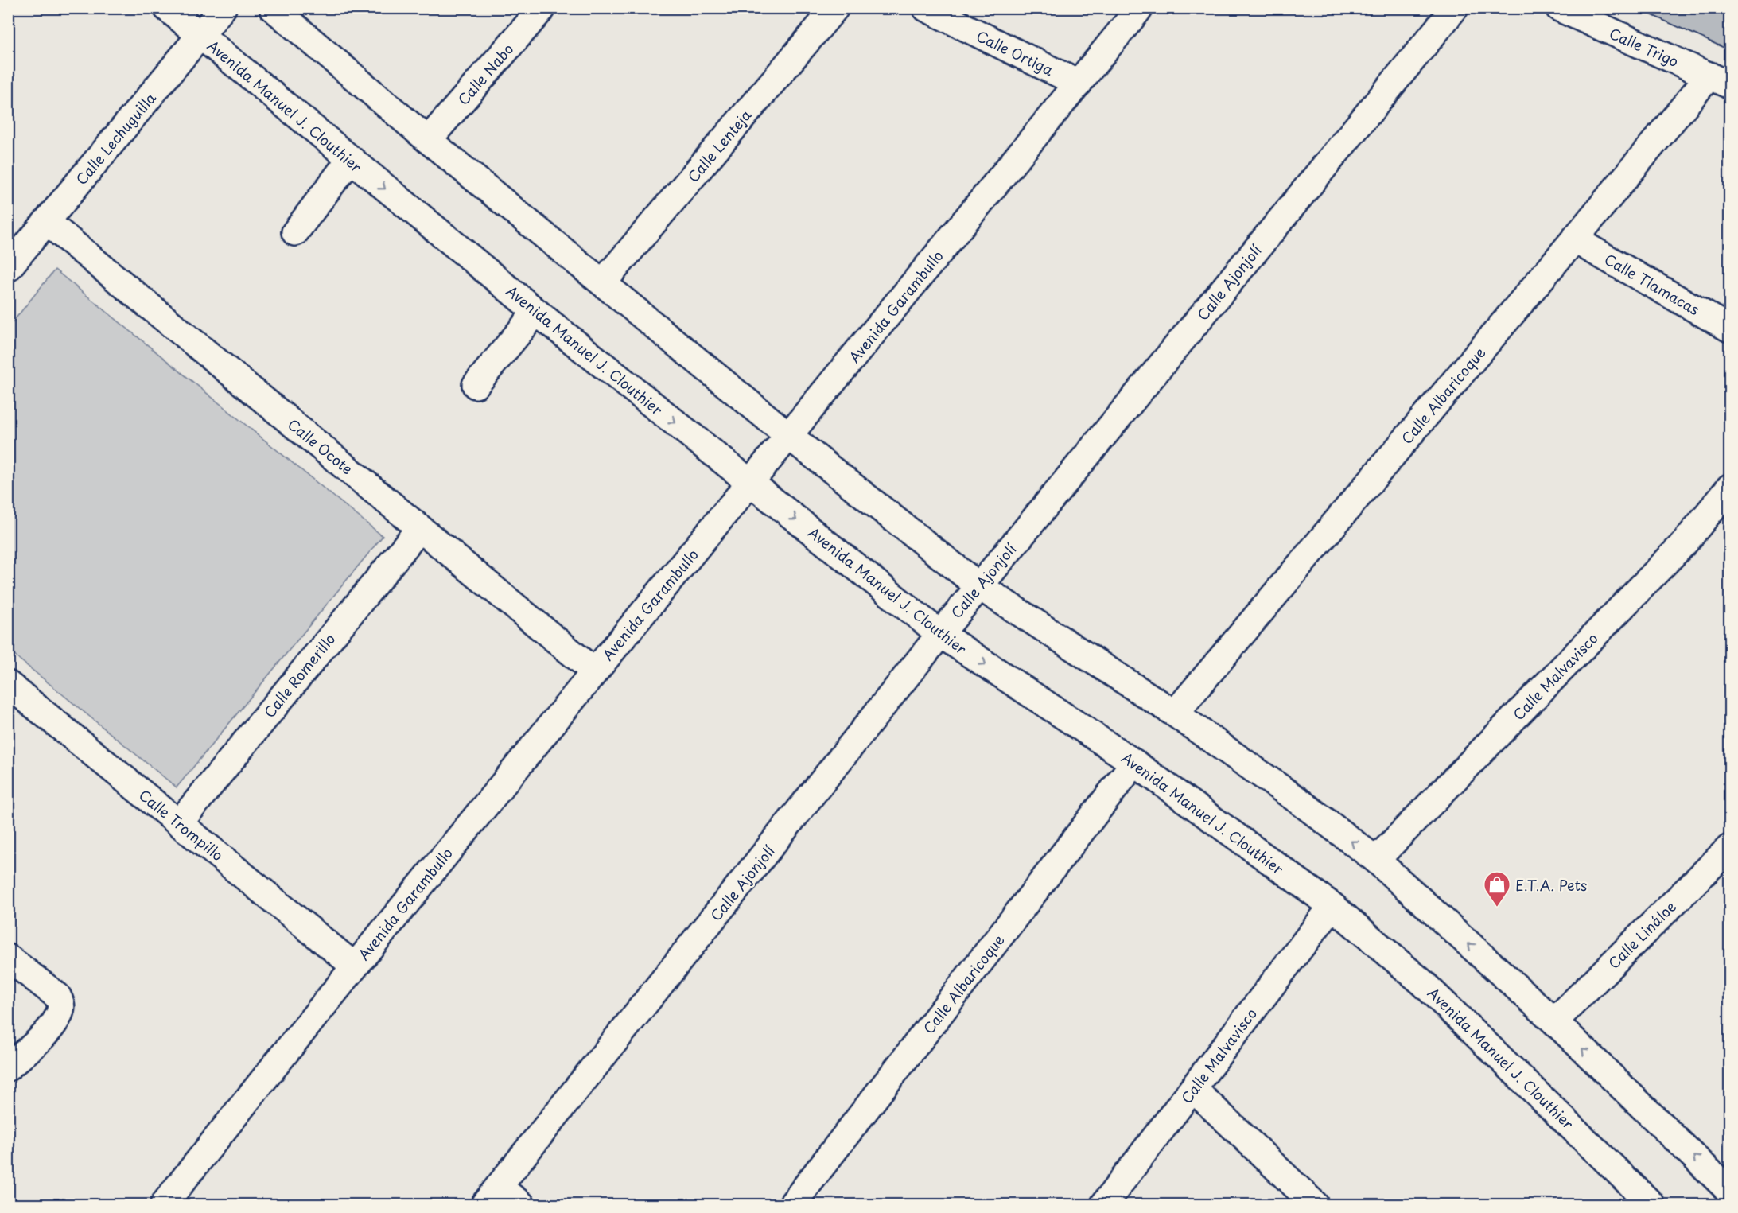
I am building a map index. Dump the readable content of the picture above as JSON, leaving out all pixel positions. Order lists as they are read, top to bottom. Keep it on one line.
{"streets":{"street":["Calle Trigo","Calle Ortiga","Calle Nabo","Avenida Manuel J. Clouthier","Calle Lechuguilla","Calle Lenteja","Calle Ajonjolí","Calle Tlamacas","Avenida Garambullo","Calle Albaricoque","Calle Ocote","Calle Romerillo","Calle Malvavisco","Calle Trompillo","Calle Lináloe"]},"crossings":[["Calle Trigo","Calle Albaricoque"],["Calle Ortiga","Avenida Garambullo"],["Avenida Manuel J. Clouthier","Calle Lechuguilla"],["Avenida Manuel J. Clouthier","Calle Ajonjolí"],["Avenida Manuel J. Clouthier","Avenida Garambullo"],["Avenida Manuel J. Clouthier","Calle Albaricoque"],["Avenida Manuel J. Clouthier","Calle Malvavisco"],["Calle Lechuguilla","Calle Ocote"],["Calle Tlamacas","Calle Albaricoque"],["Avenida Garambullo","Calle Ocote"],["Avenida Garambullo","Calle Trompillo"],["Calle Ocote","Calle Romerillo"],["Calle Romerillo","Calle Trompillo"]],"places":{"shop":["E.T.A. Pets"]}}
